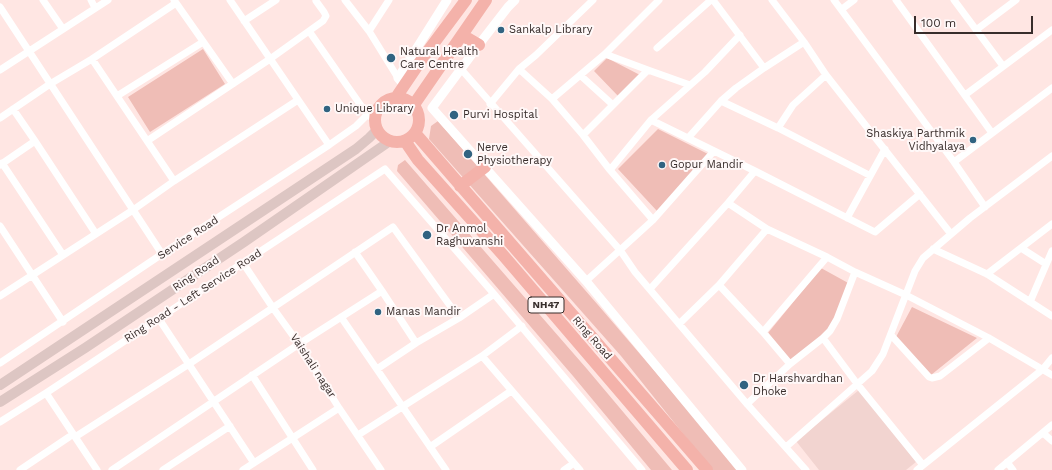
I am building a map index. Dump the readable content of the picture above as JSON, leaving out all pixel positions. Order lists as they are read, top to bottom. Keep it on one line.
{"streets":{"highway":["Ring Road","NH47"],"street":["Service Road","Ring Road - Left Service Road","Vaishali nagar"]},"crossings":[["Service Road","Ring Road"],["Ring Road - Left Service Road","Vaishali nagar"]],"places":["Sankalp Library","Natural Health Care Centre","Unique Library","Purvi Hospital","Shaskiya Parthmik Vidhyalaya","Nerve Physiotherapy","Gopur Mandir","Dr Anmol Raghuvanshi","Manas Mandir","Dr Harshvardhan Dhoke"],"scale_bar":"100 m"}
